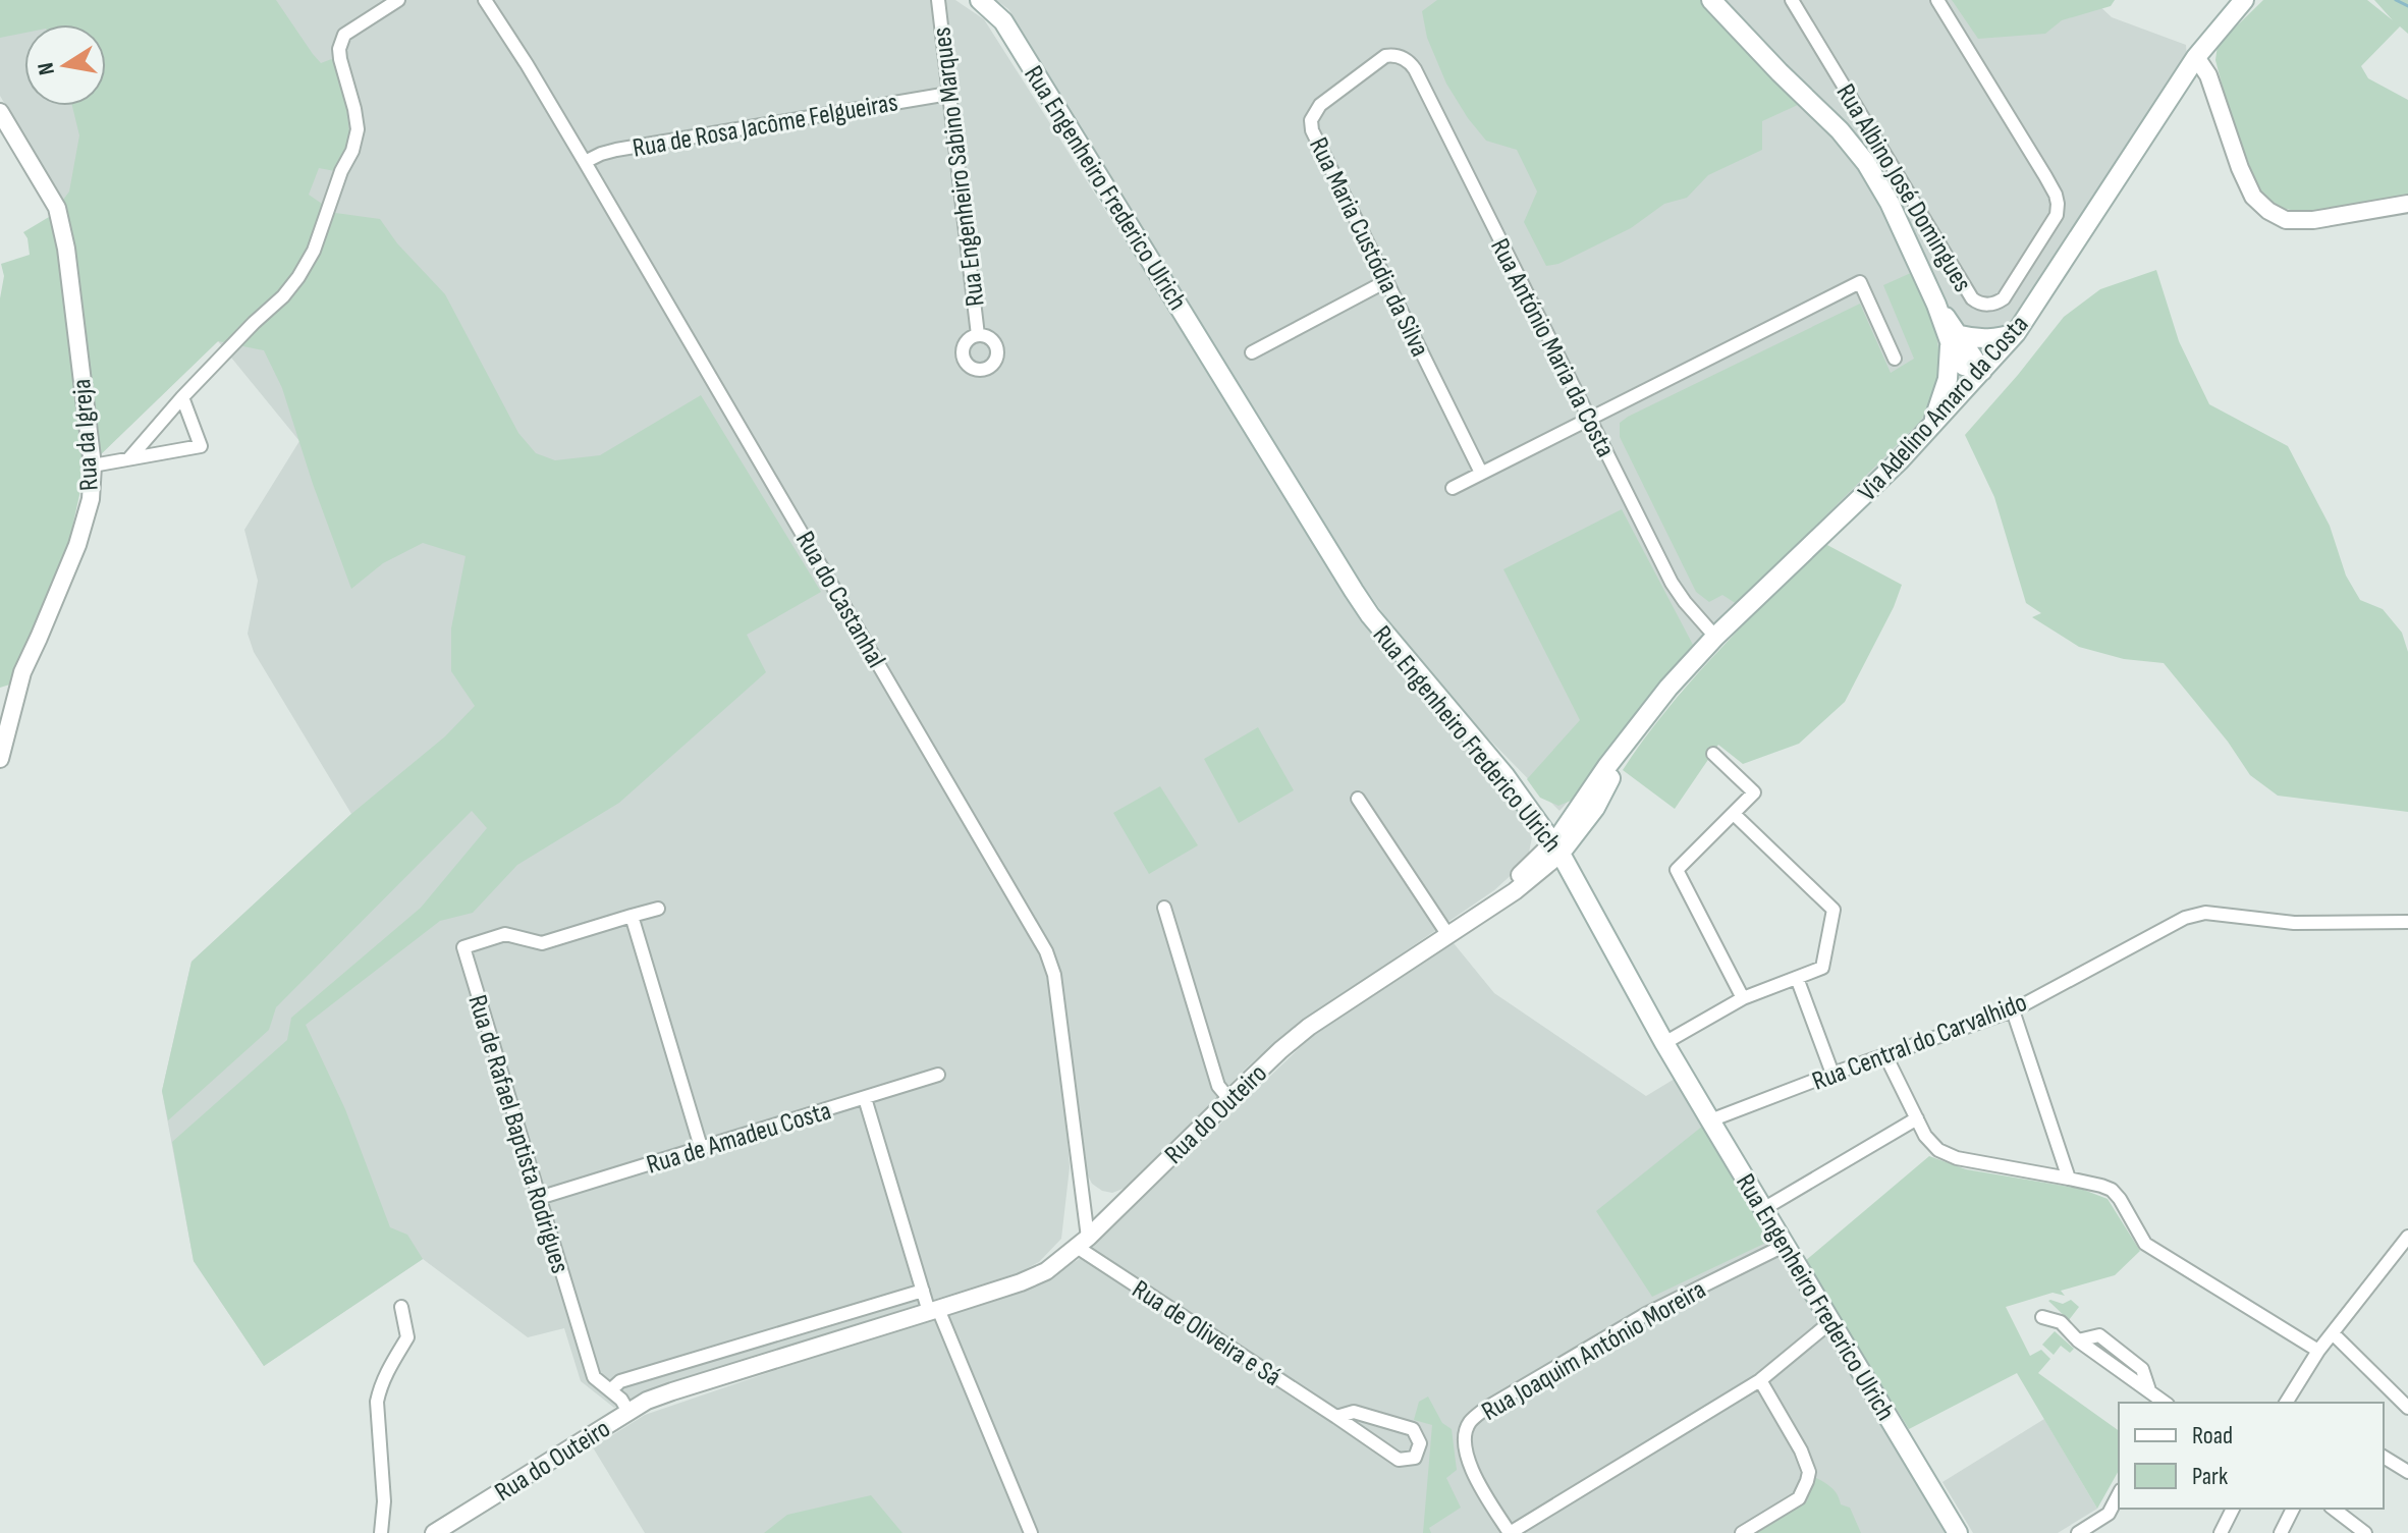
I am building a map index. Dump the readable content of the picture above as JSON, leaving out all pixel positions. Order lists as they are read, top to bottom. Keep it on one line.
{"streets":{"main road":["Rua Engenheiro Frederico Ulrich","Via Adelino Amaro da Costa"],"street":["Rua de Rosa Jacôme Felgueiras","Rua Engenheiro Sabino Marques","Rua Albino José Domingues","Rua Maria Custódia da Silva","Rua António Maria da Costa","Rua da Igreja","Rua do Castanhal","Rua Central do Carvalhido","Rua do Outeiro","Rua de Rafael Baptista Rodrigues","Rua de Amadeu Costa","Rua de Oliveira e Sá","Rua Joaquim António Moreira"]},"crossings":[["Rua de Rosa Jacôme Felgueiras","Rua Engenheiro Sabino Marques"],["Rua de Rosa Jacôme Felgueiras","Rua do Castanhal"],["Rua Engenheiro Frederico Ulrich","Via Adelino Amaro da Costa"],["Rua Engenheiro Frederico Ulrich","Rua Central do Carvalhido"],["Rua Engenheiro Frederico Ulrich","Rua do Outeiro"],["Rua Engenheiro Frederico Ulrich","Rua Joaquim António Moreira"],["Rua Maria Custódia da Silva","Rua António Maria da Costa"],["Rua António Maria da Costa","Via Adelino Amaro da Costa"],["Via Adelino Amaro da Costa","Rua do Outeiro"],["Rua do Castanhal","Rua do Outeiro"],["Rua do Castanhal","Rua de Oliveira e Sá"],["Rua do Outeiro","Rua de Rafael Baptista Rodrigues"],["Rua do Outeiro","Rua de Oliveira e Sá"],["Rua de Rafael Baptista Rodrigues","Rua de Amadeu Costa"]],"legend":["Road","Park"],"north":"left"}
